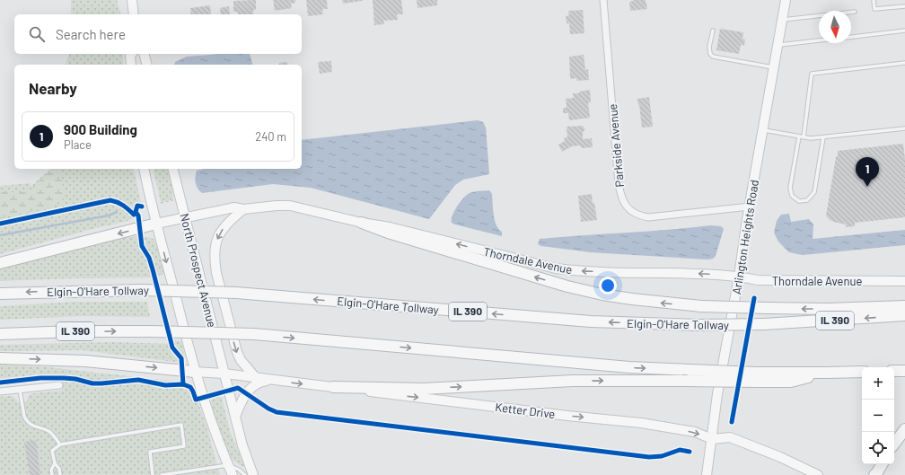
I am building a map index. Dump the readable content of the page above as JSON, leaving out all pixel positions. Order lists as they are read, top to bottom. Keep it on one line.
{"streets":{"highway":["Elgin-O'Hare Tollway","IL 390"],"street":["Parkside Avenue","Arlington Heights Road","Thorndale Avenue","North Prospect Avenue","Ketter Drive"]},"crossings":[["Parkside Avenue","Arlington Heights Road"],["Arlington Heights Road","Thorndale Avenue"],["Arlington Heights Road","Ketter Drive"],["Thorndale Avenue","North Prospect Avenue"],["Thorndale Avenue","IL 390"],["North Prospect Avenue","Ketter Drive"]],"one_way":["Thorndale Avenue","Ketter Drive"],"north":"bottom","page":{"search":"Search here","heading":"Nearby","list":[{"mark":"1","name":"900 Building","note":"Place","value":"240 m"}],"pins":"1","map_buttons":["+","−"]}}
